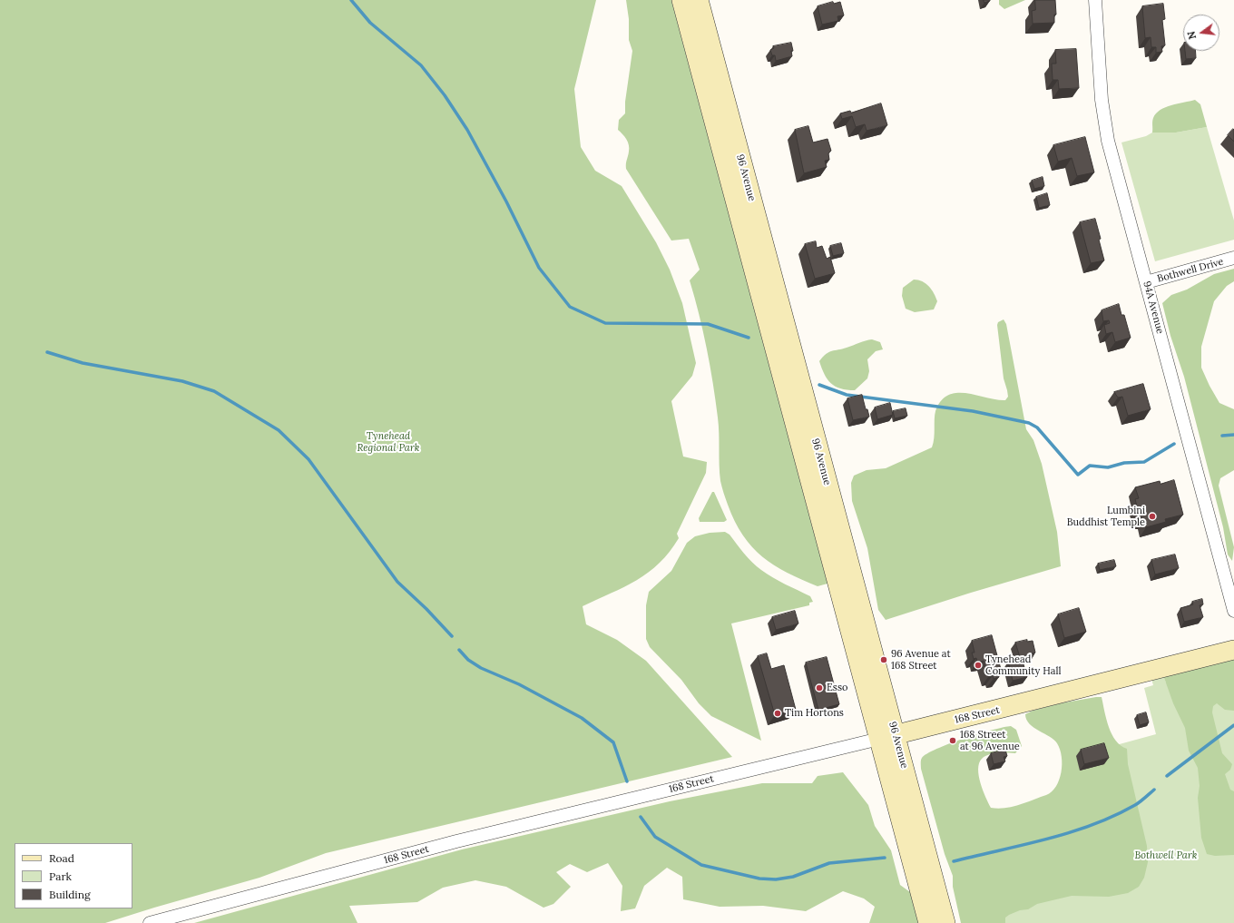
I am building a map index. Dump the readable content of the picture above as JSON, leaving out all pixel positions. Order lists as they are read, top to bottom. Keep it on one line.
{"streets":{"main road":["96 Avenue","168 Street"],"street":["Bothwell Drive","94A Avenue"]},"crossings":[["96 Avenue","168 Street"],["Bothwell Drive","94A Avenue"]],"parks":["Tynehead Regional Park","Bothwell Park"],"places":["Lumbini Buddhist Temple","96 Avenue at 168 Street","Tynehead Community Hall","Esso","Tim Hortons","168 Street at 96 Avenue"],"legend":["Road","Park","Building"],"north":"left"}
